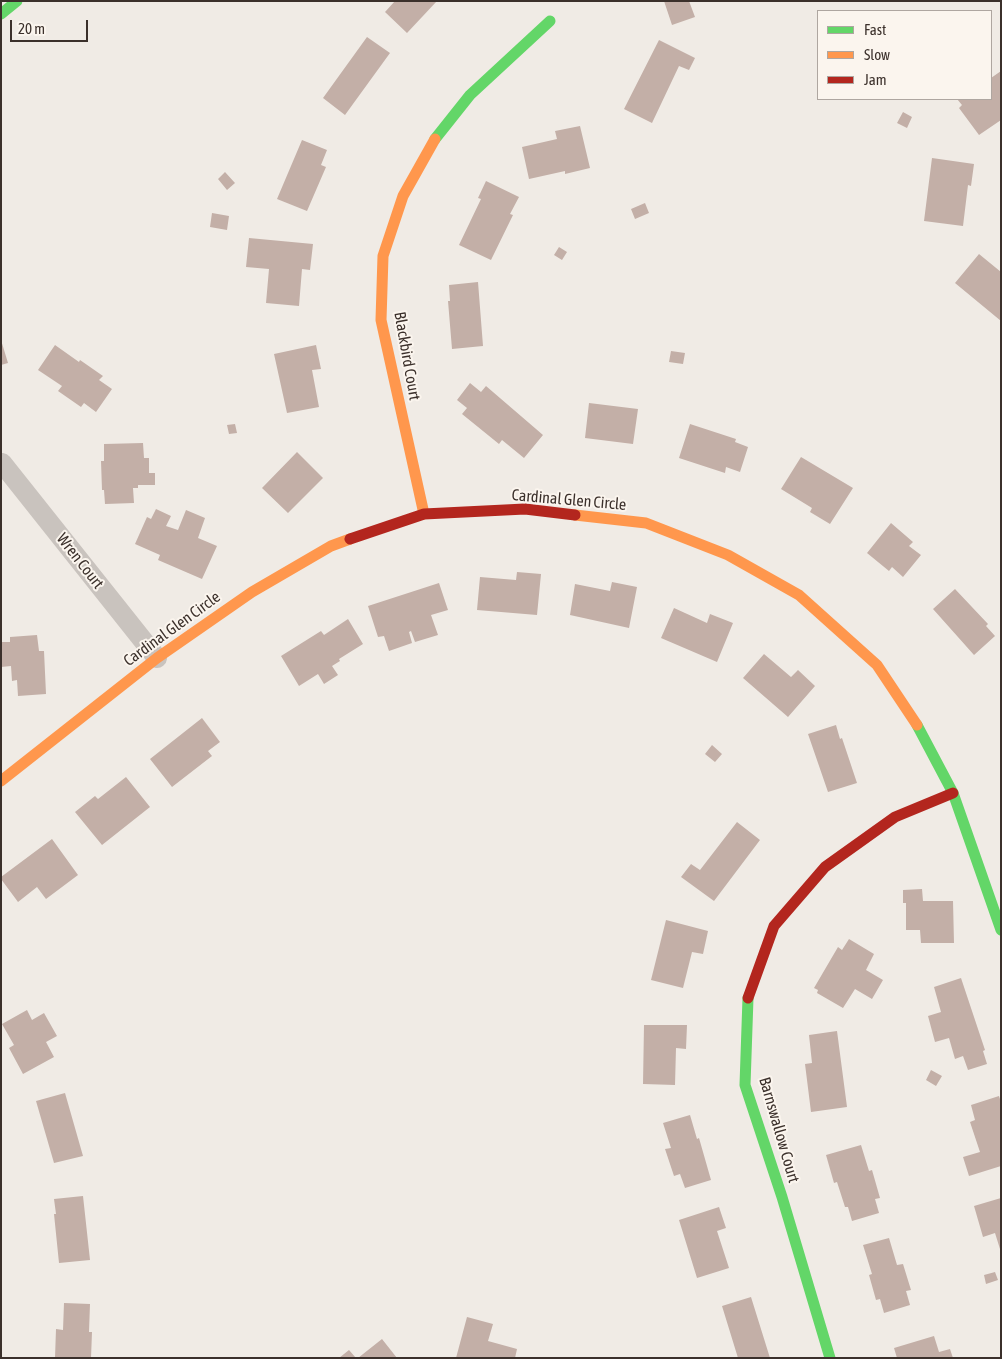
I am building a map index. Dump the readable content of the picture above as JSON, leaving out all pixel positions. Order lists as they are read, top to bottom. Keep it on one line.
{"streets":{"main road":["Blackbird Court","Cardinal Glen Circle","Barnswallow Court"],"street":["Wren Court"]},"crossings":[["Blackbird Court","Cardinal Glen Circle"],["Cardinal Glen Circle","Wren Court"],["Cardinal Glen Circle","Barnswallow Court"]],"legend":["Fast","Slow","Jam"],"scale_bar":"20 m"}
